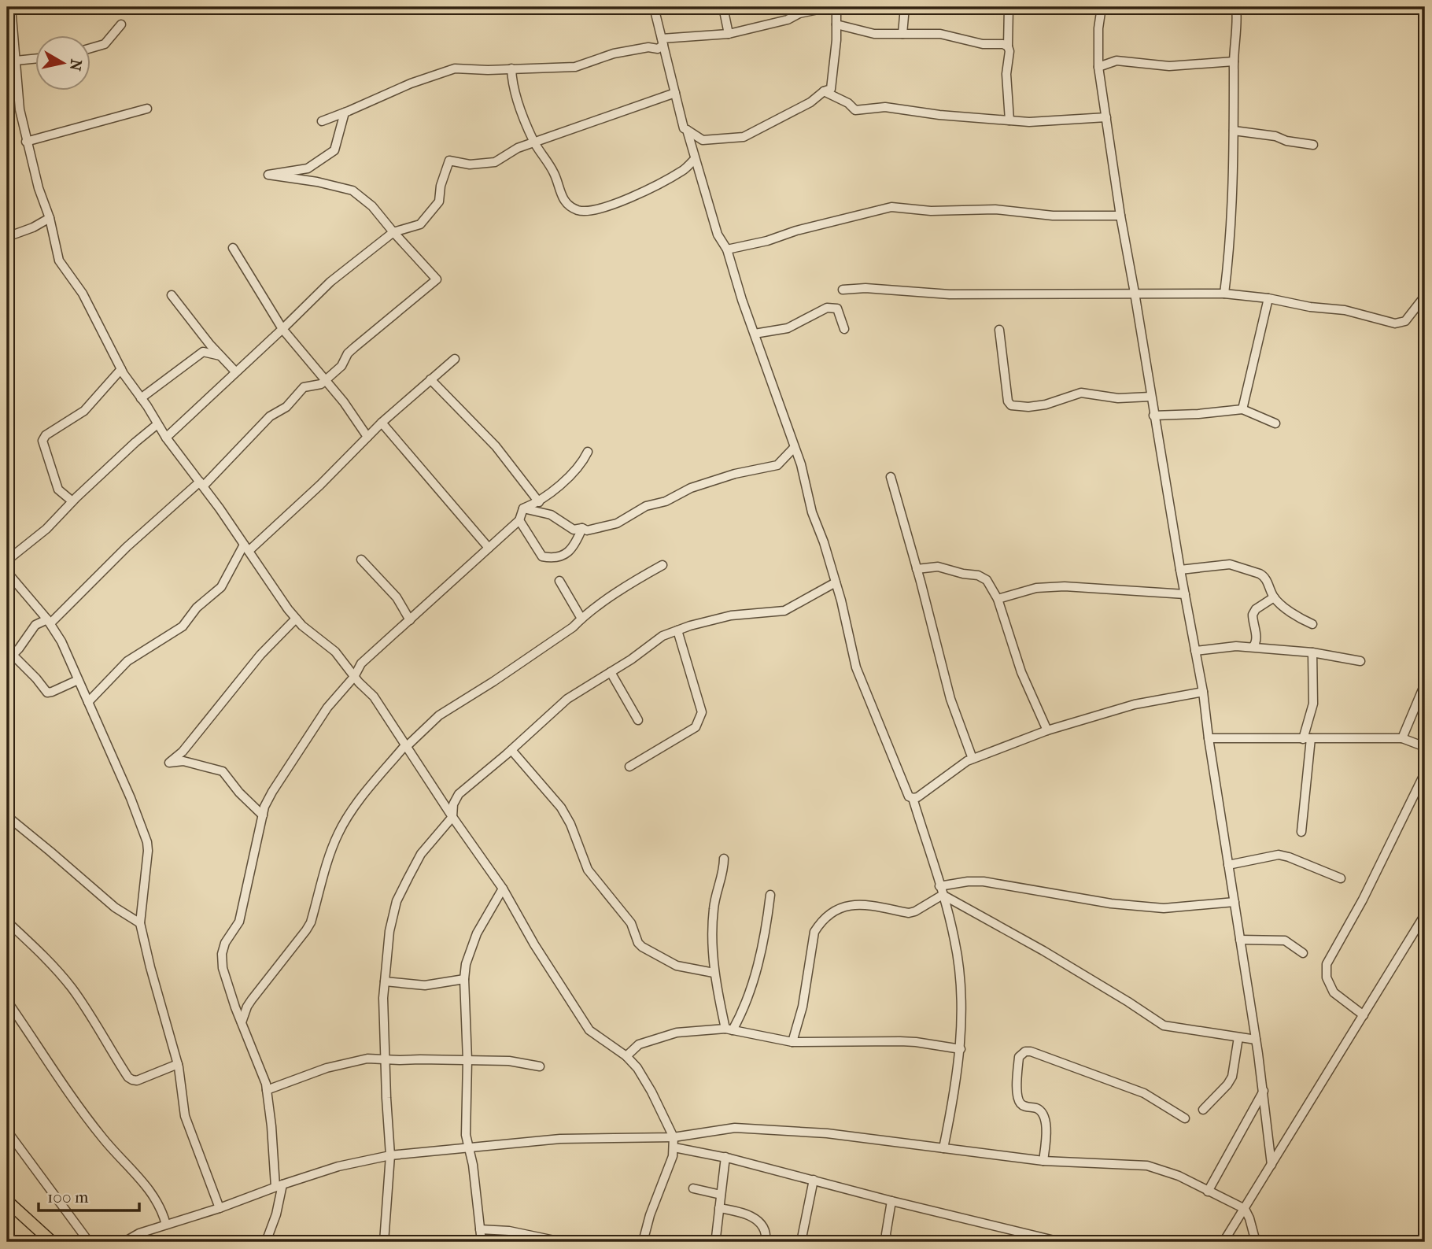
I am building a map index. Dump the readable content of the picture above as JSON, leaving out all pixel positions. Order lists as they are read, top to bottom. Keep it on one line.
{"scale_bar":"100 m","north":"right"}
